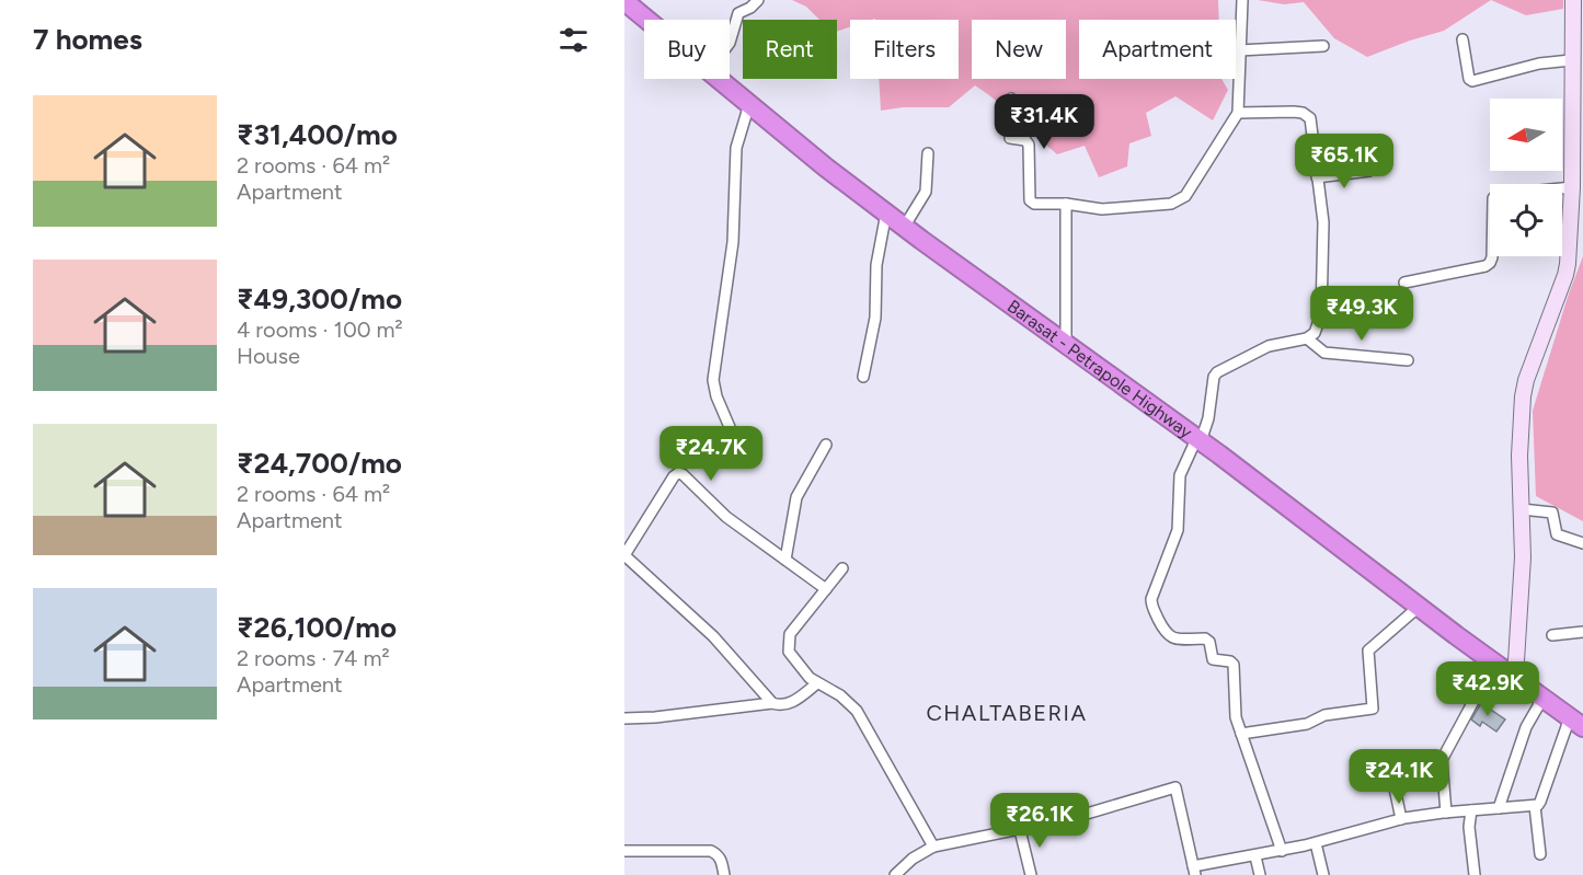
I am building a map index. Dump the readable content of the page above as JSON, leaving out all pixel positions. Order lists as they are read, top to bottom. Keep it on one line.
{"streets":{"highway":["Barasat - Petrapole Highway"]},"districts":["CHALTABERIA"],"north":"left","page":{"heading":"7 homes","chip":["Buy","Rent","Filters","New","Apartment"],"list":[{"name":"₹31,400/mo","note":"2 rooms · 64 m² · Apartment"},{"name":"₹49,300/mo","note":"4 rooms · 100 m² · House"},{"name":"₹24,700/mo","note":"2 rooms · 64 m² · Apartment"},{"name":"₹26,100/mo","note":"2 rooms · 74 m² · Apartment"}],"price":["₹31.4K","₹65.1K","₹49.3K","₹24.7K","₹42.9K","₹24.1K","₹26.1K"]}}
